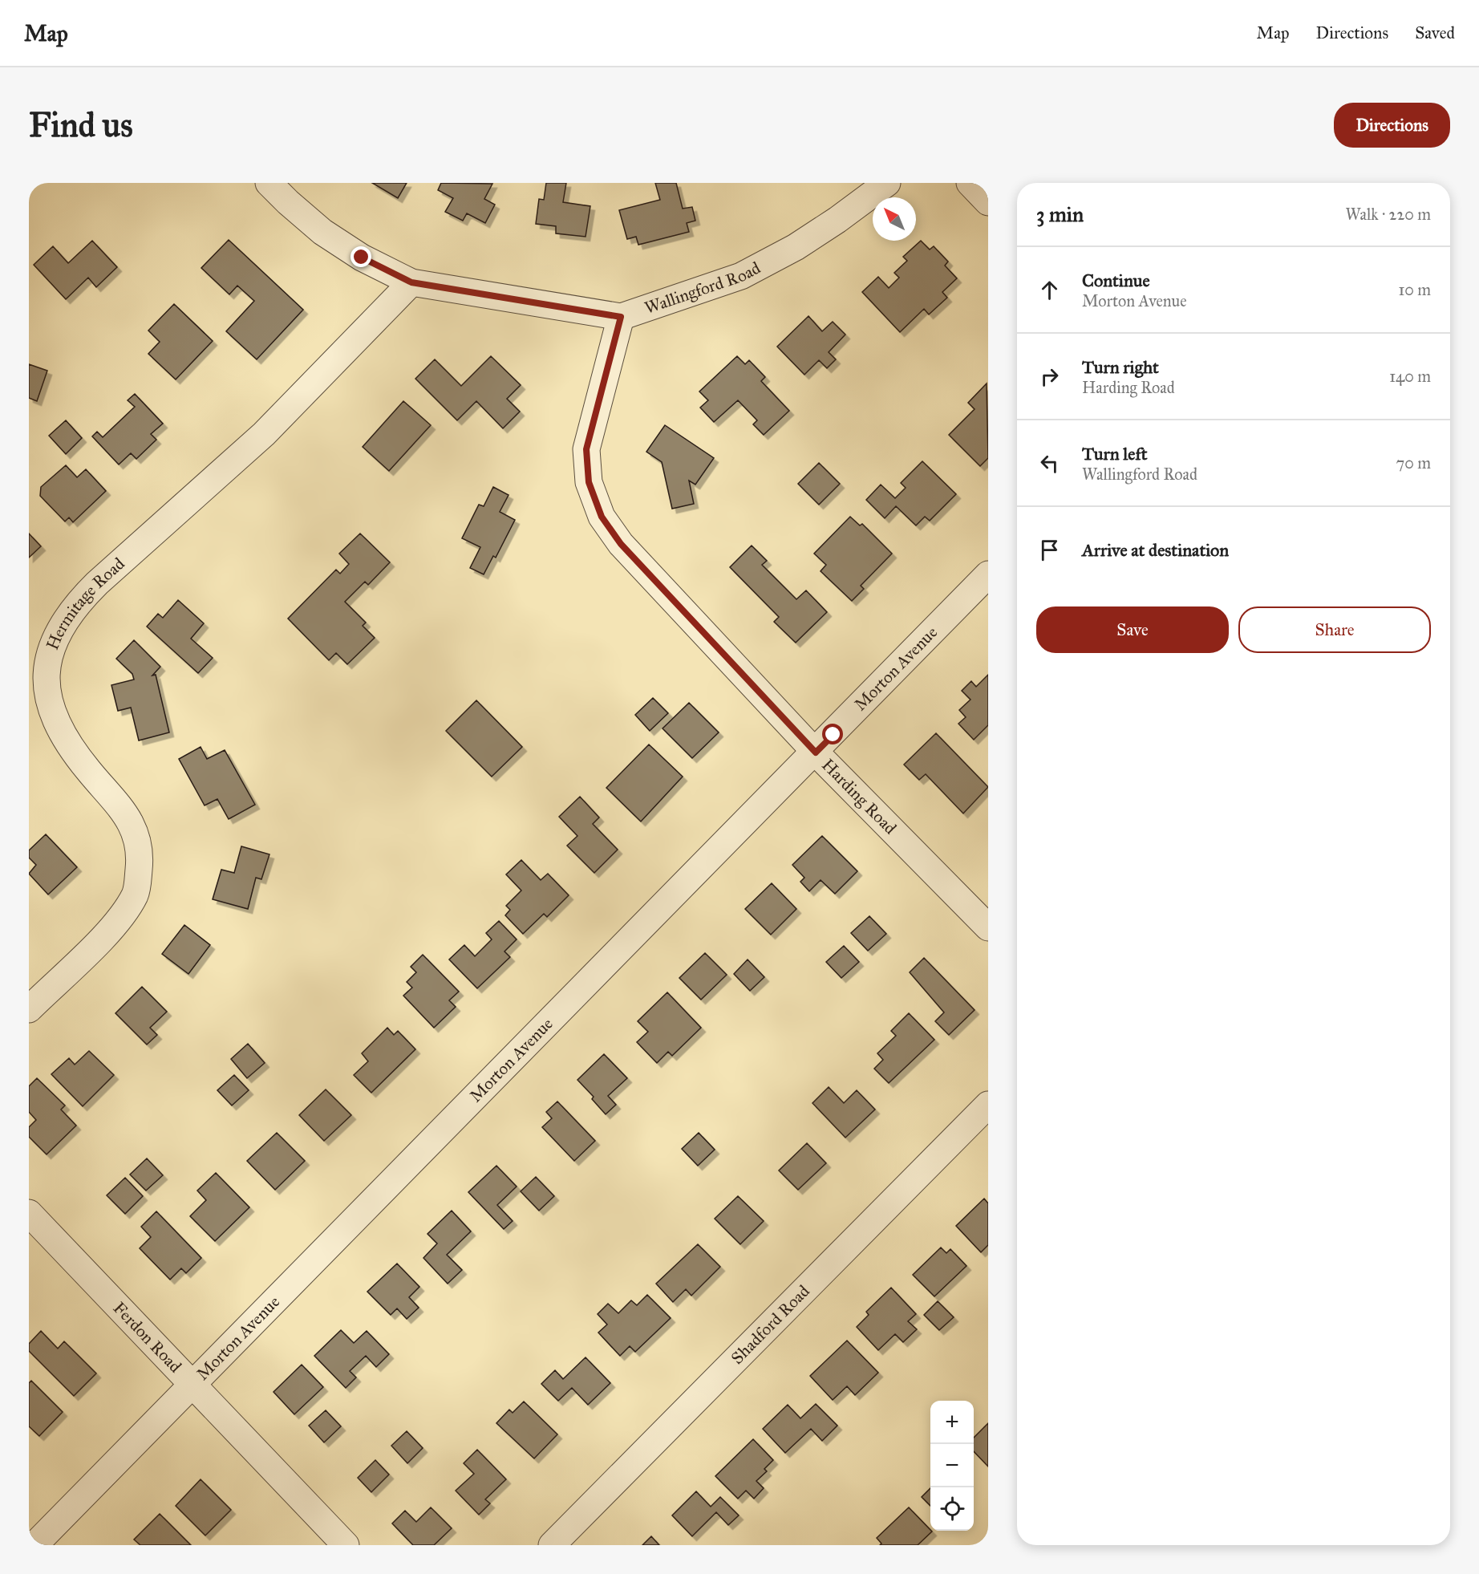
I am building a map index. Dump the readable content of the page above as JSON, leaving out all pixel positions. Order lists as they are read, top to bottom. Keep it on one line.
{"streets":{"street":["Wallingford Road","Hermitage Road","Morton Avenue","Harding Road","Shadford Road","Ferdon Road"]},"crossings":[["Wallingford Road","Hermitage Road"],["Wallingford Road","Harding Road"],["Morton Avenue","Harding Road"],["Morton Avenue","Ferdon Road"]],"north":"top left","page":{"header":"Map","nav":["Map","Directions","Saved"],"buttons":["Directions",["Save","Share"]],"title":"Find us","heading":["3 min","Walk · 220 m"],"list":[["Continue","Morton Avenue","10 m"],["Turn right","Harding Road","140 m"],["Turn left","Wallingford Road","70 m"],"Arrive at destination"],"map_buttons":["+","−"]}}
